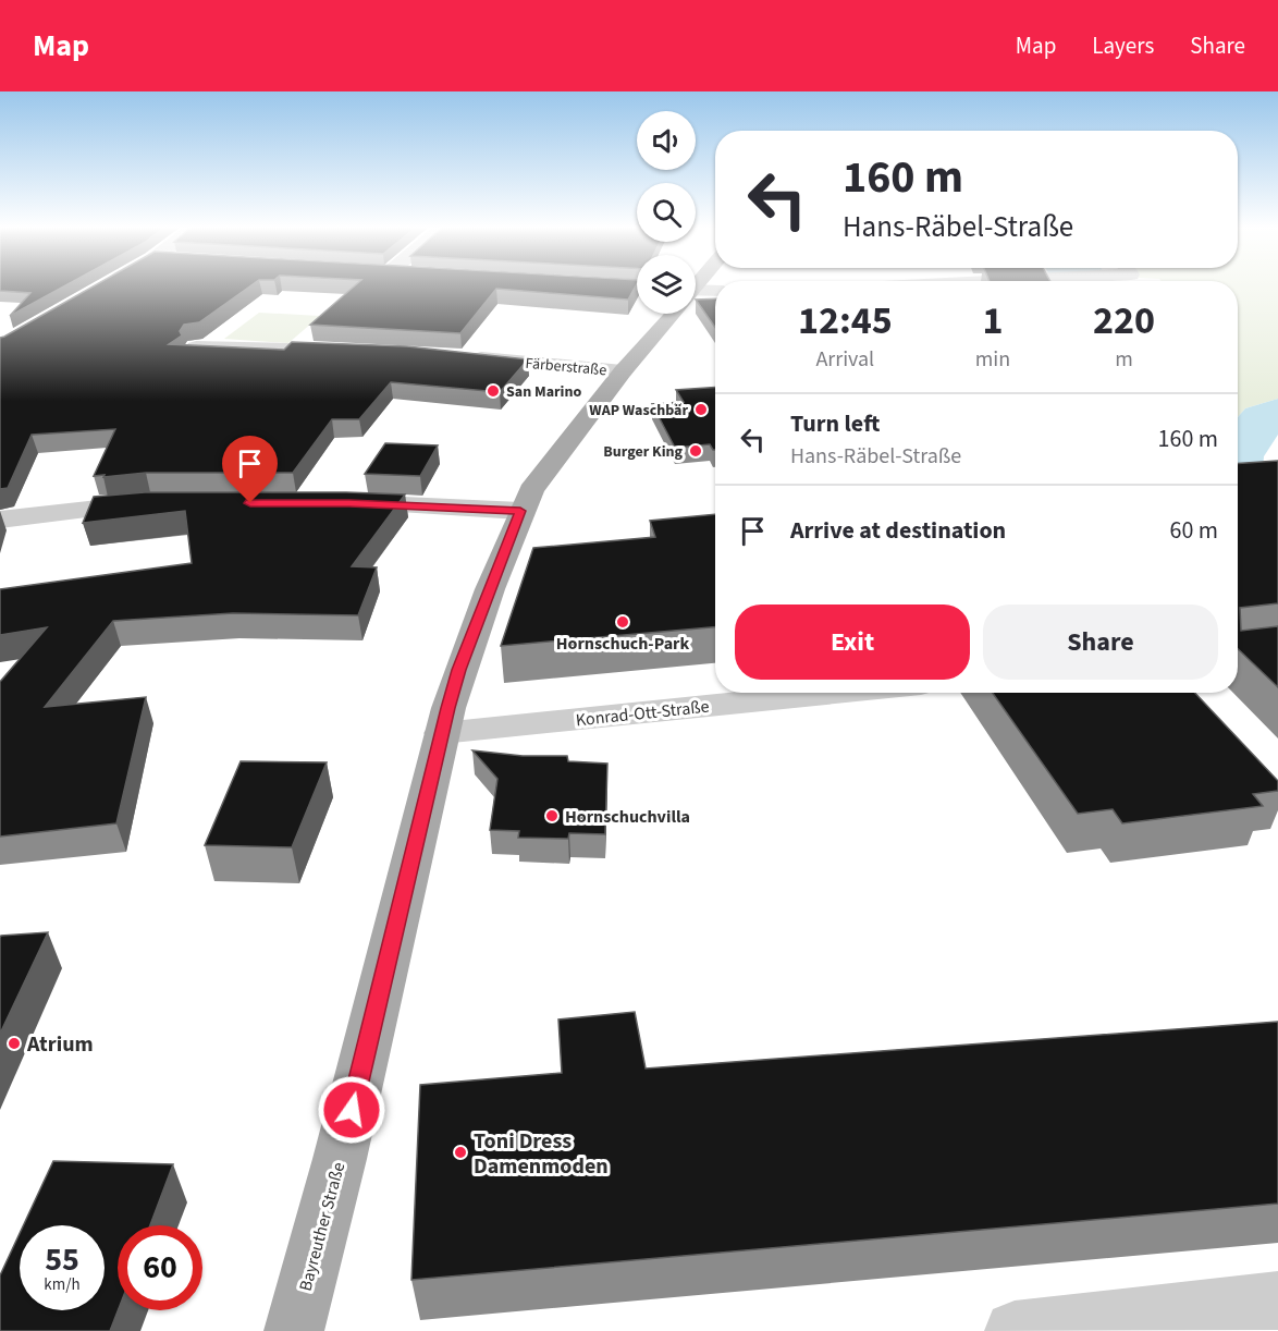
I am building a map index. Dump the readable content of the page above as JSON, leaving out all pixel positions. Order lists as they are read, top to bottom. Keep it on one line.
{"streets":{"main road":["Bayreuther Straße"],"street":["Färberstraße","Konrad-Ott-Straße"]},"crossings":[["Färberstraße","Bayreuther Straße"],["Konrad-Ott-Straße","Bayreuther Straße"]],"places":["San Marino","WAP Waschbär","Burger King","Hornschuch-Park","Hornschuchvilla","Atrium","Toni Dress Damenmoden"],"page":{"header":"Map","nav":["Map","Layers","Share"],"turn":["160 m","Hans-Räbel-Straße"],"eta":["12:45","Arrival","1","min","220","m"],"list":[{"name":"Turn left","note":"Hans-Räbel-Straße","value":"160 m"},{"name":"Arrive at destination","value":"60 m"}],"buttons":["Exit","Share"],"speed":"55 km/h","limit":"60"}}
